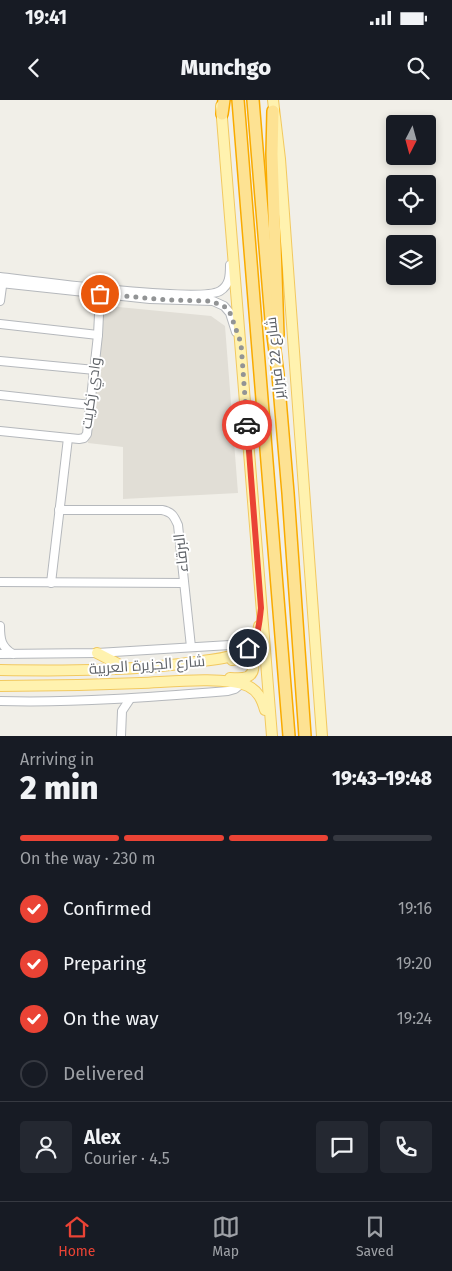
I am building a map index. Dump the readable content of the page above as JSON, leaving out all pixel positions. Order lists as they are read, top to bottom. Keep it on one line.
{"streets":{"highway":["شارع 22 فبراير"],"main road":["شارع الجزيرة العربية"],"street":["وادي زكريت","البرقاء"]},"crossings":[["البرقاء","شارع الجزيرة العربية"]],"north":"bottom","page":{"status":"19:41","header":"Munchgo","heading":["2 min","Arriving in","19:43–19:48"],"panel":["Alex","Courier · 4.5"],"bar":"On the way · 230 m","list":[["Confirmed","19:16"],["Preparing","19:20"],["On the way","19:24"],"Delivered"],"tabs":["Home","Map","Saved"]}}
